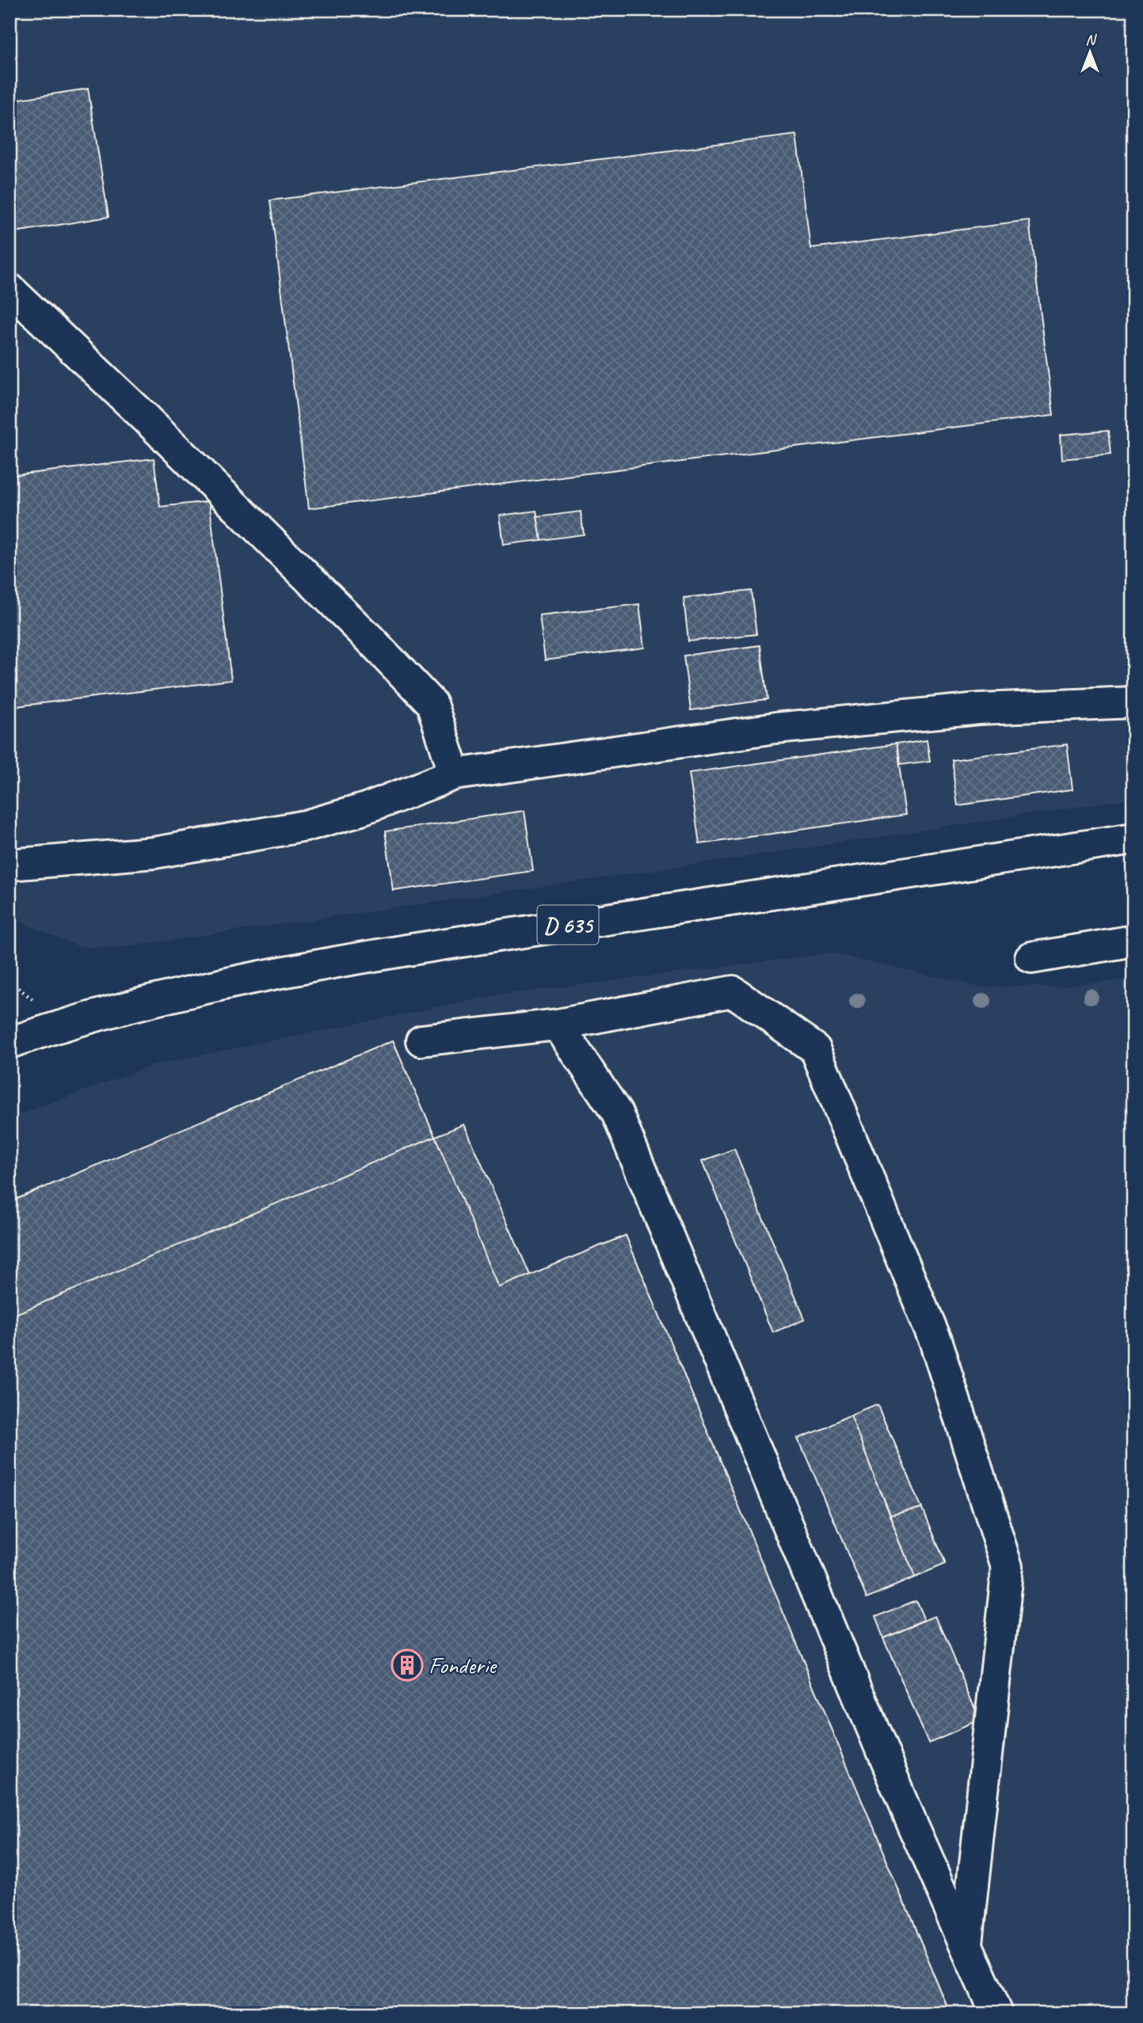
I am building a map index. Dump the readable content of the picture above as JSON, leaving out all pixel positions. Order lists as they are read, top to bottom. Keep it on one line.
{"streets":{"main road":["D 635"]},"places":{"building":["Fonderie"]},"north":"top"}
